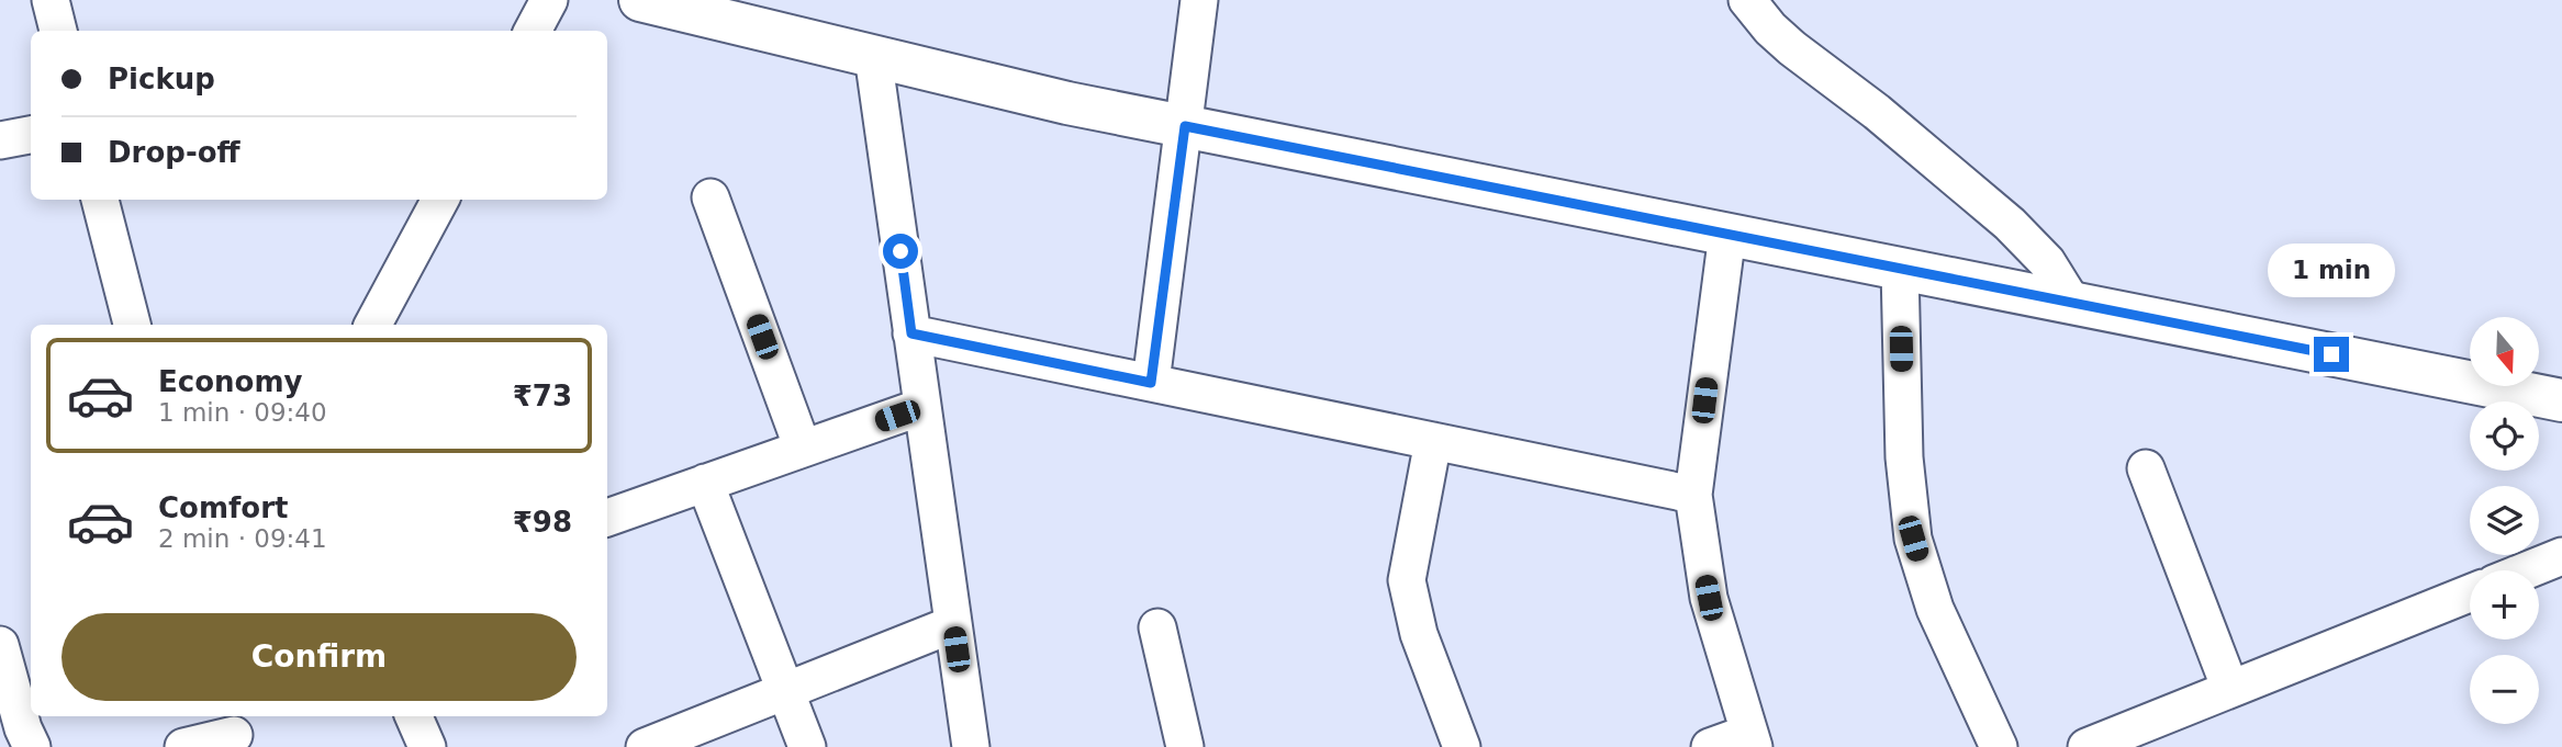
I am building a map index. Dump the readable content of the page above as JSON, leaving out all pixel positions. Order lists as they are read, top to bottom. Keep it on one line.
{"north":"bottom","page":{"banner":["Pickup","Drop-off"],"bubble":"1 min","map_buttons":["+","−"],"list":[{"name":"Economy","note":"1 min · 09:40","value":"₹73"},{"name":"Comfort","note":"2 min · 09:41","value":"₹98"}],"buttons":"Confirm"}}
